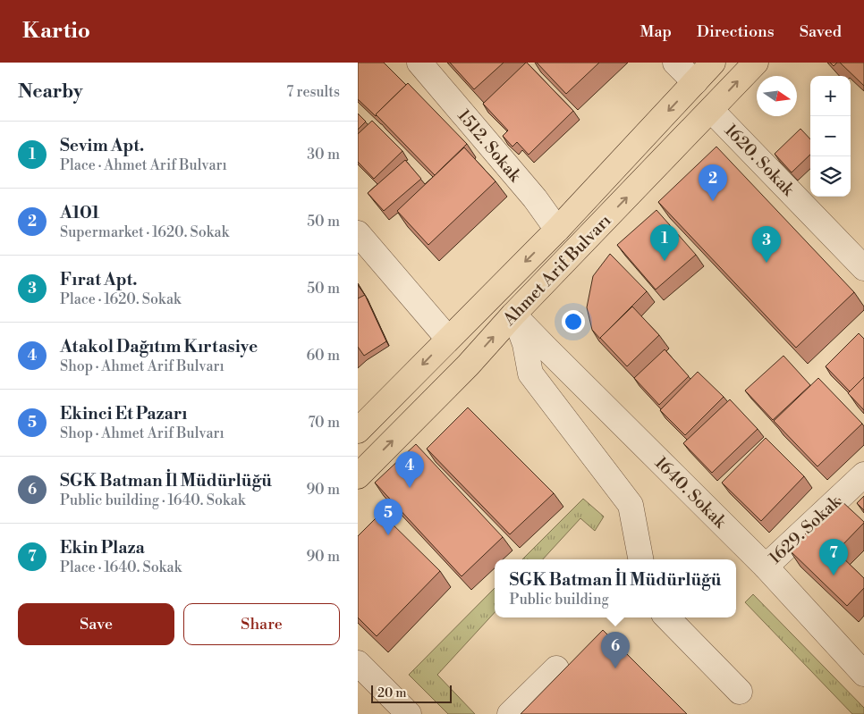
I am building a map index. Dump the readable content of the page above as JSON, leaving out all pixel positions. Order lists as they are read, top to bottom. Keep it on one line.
{"streets":{"main road":["Ahmet Arif Bulvarı"],"street":["1512. Sokak","1620. Sokak","1640. Sokak","1629. Sokak"]},"crossings":[["1512. Sokak","Ahmet Arif Bulvarı"],["1620. Sokak","Ahmet Arif Bulvarı"],["Ahmet Arif Bulvarı","1640. Sokak"],["1640. Sokak","1629. Sokak"]],"scale_bar":"20 m","north":"right","page":{"header":"Kartio","nav":["Map","Directions","Saved"],"heading":["Nearby","7 results"],"map_buttons":["+","−"],"list":[{"mark":"1","name":"Sevim Apt.","note":"Place · Ahmet Arif Bulvarı","value":"30 m"},{"mark":"2","name":"A101","note":"Supermarket · 1620. Sokak","value":"50 m"},{"mark":"3","name":"Fırat Apt.","note":"Place · 1620. Sokak","value":"50 m"},{"mark":"4","name":"Atakol Dağıtım Kırtasiye","note":"Shop · Ahmet Arif Bulvarı","value":"60 m"},{"mark":"5","name":"Ekinci Et Pazarı","note":"Shop · Ahmet Arif Bulvarı","value":"70 m"},{"mark":"6","name":"SGK Batman İl Müdürlüğü","note":"Public building · 1640. Sokak","value":"90 m"},{"mark":"7","name":"Ekin Plaza","note":"Place · 1640. Sokak","value":"90 m"}],"pins":["2","1","3","4","5","7","6"],"popup":["SGK Batman İl Müdürlüğü","Public building"],"buttons":["Save","Share"],"scale":"20 m"}}
